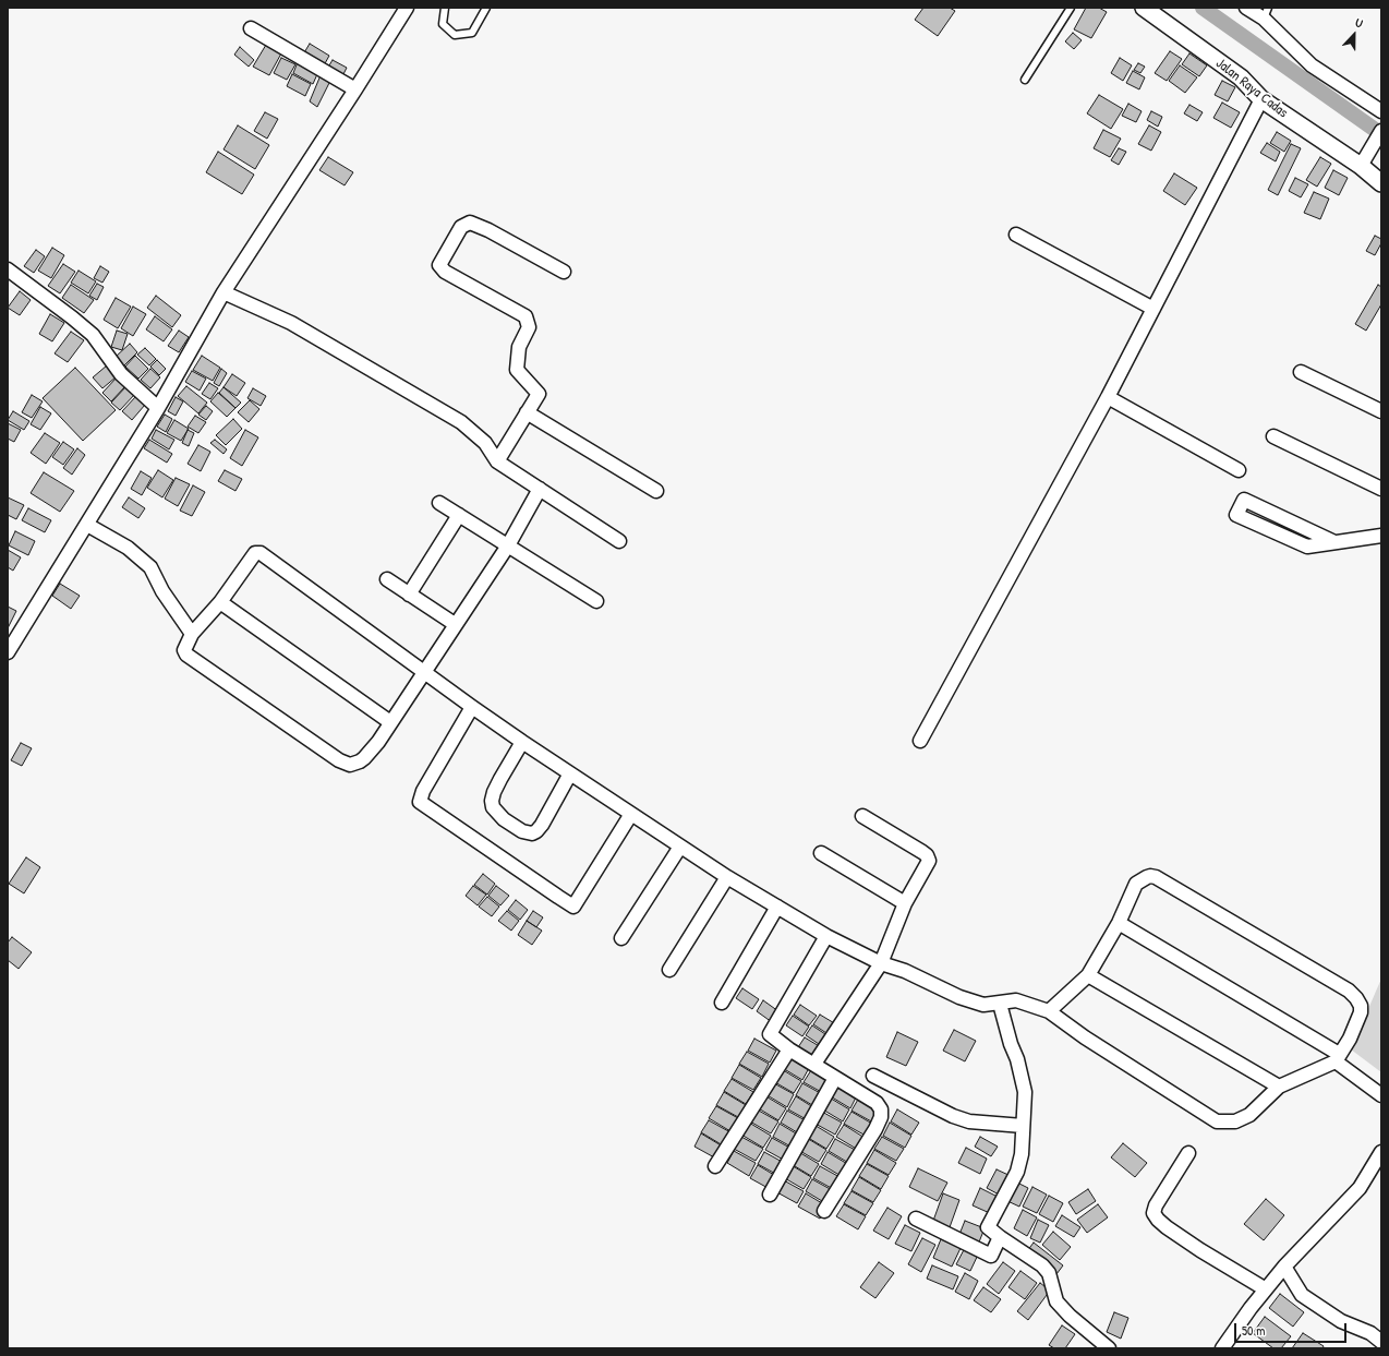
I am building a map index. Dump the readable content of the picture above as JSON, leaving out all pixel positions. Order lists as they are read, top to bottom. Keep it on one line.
{"streets":{"street":["Jalan Raya Cadas"]},"scale_bar":"50 m","north":"top"}
